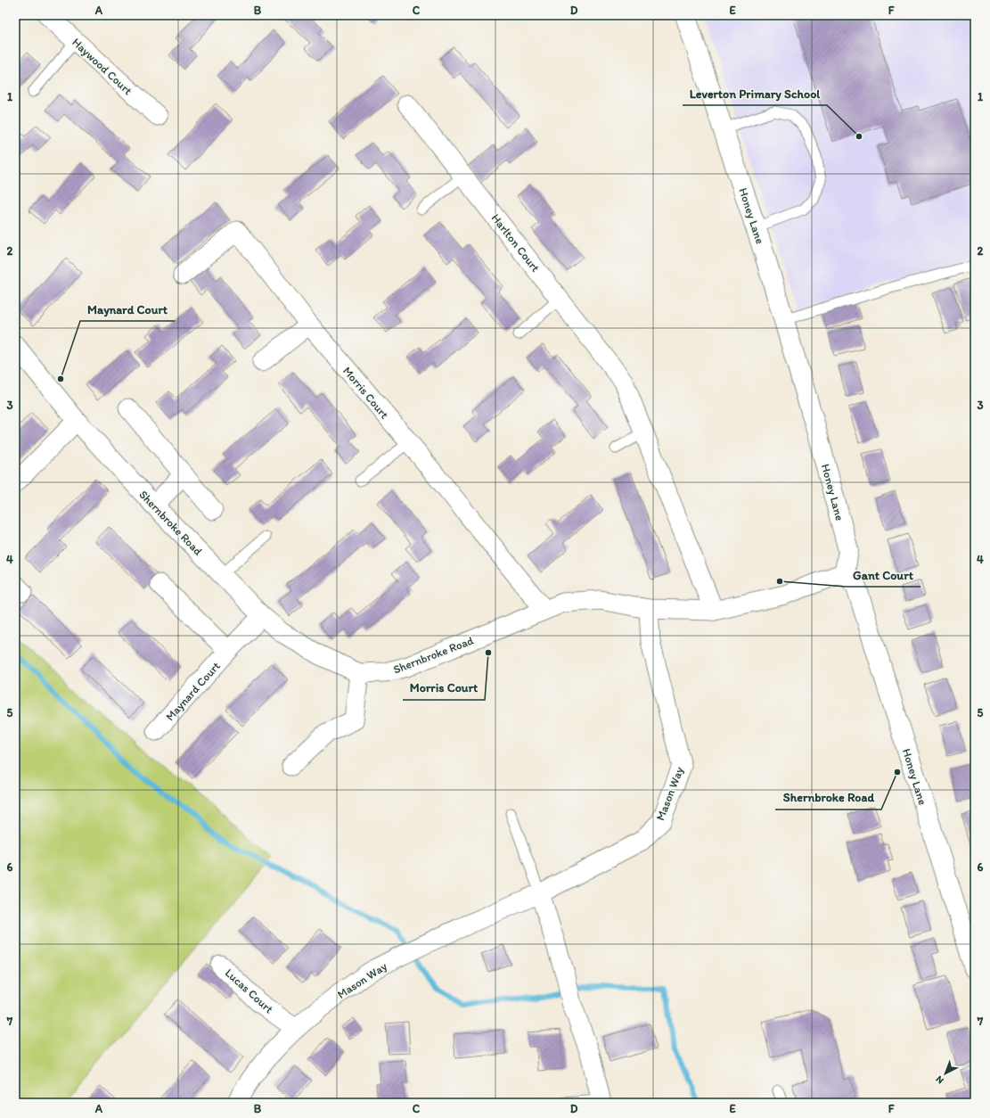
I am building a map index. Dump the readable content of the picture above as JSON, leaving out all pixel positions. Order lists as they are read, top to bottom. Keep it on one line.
{"streets":{"street":["Haywood Court","Honey Lane","Harlton Court","Morris Court","Shernbroke Road","Maynard Court","Mason Way","Lucas Court"]},"crossings":[["Honey Lane","Shernbroke Road"],["Harlton Court","Shernbroke Road"],["Morris Court","Shernbroke Road"],["Shernbroke Road","Maynard Court"],["Shernbroke Road","Mason Way"],["Mason Way","Lucas Court"]],"places":["Leverton Primary School","Maynard Court","Gant Court","Morris Court","Shernbroke Road"],"north":"bottom left","grid":{"columns":["A","B","C","D","E","F"],"rows":["1","2","3","4","5","6","7"]}}
